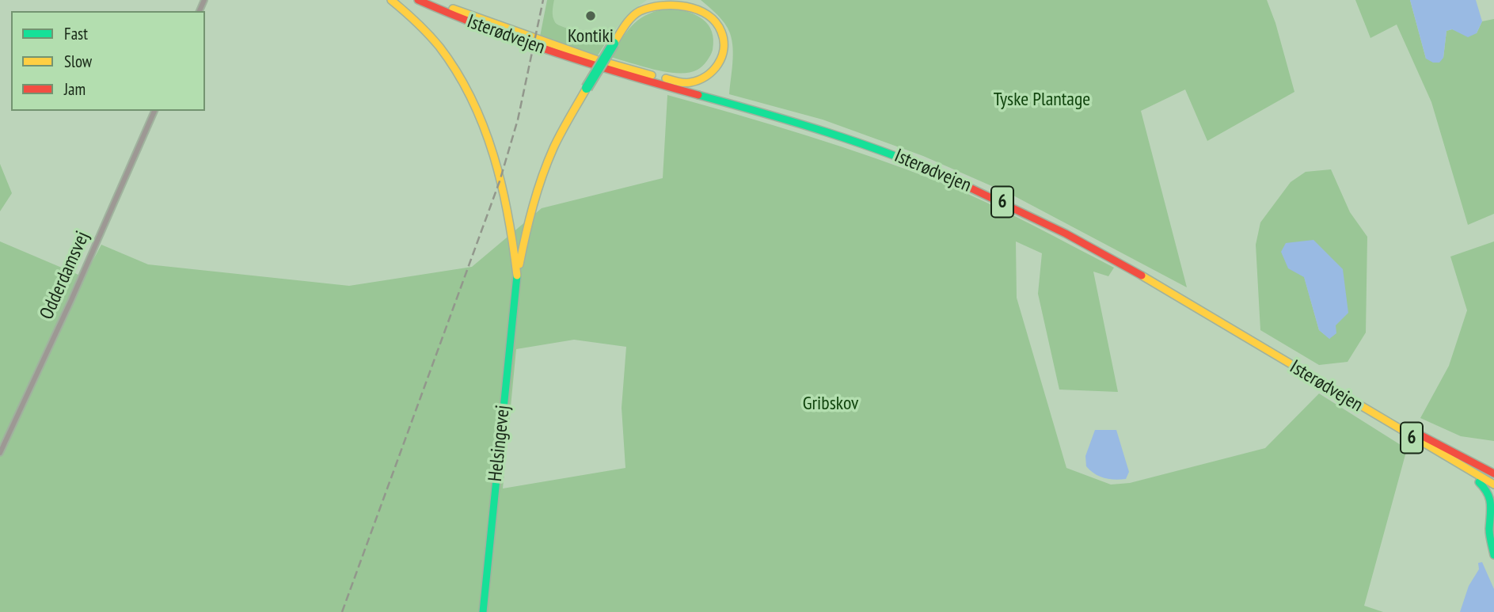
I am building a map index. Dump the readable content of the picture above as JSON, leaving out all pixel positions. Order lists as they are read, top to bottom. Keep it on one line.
{"streets":{"main road":["Isterødvejen","6","Helsingevej"],"street":["Odderdamsvej"]},"parks":["Tyske Plantage","Gribskov"],"places":["Kontiki"],"legend":["Fast","Slow","Jam"]}
